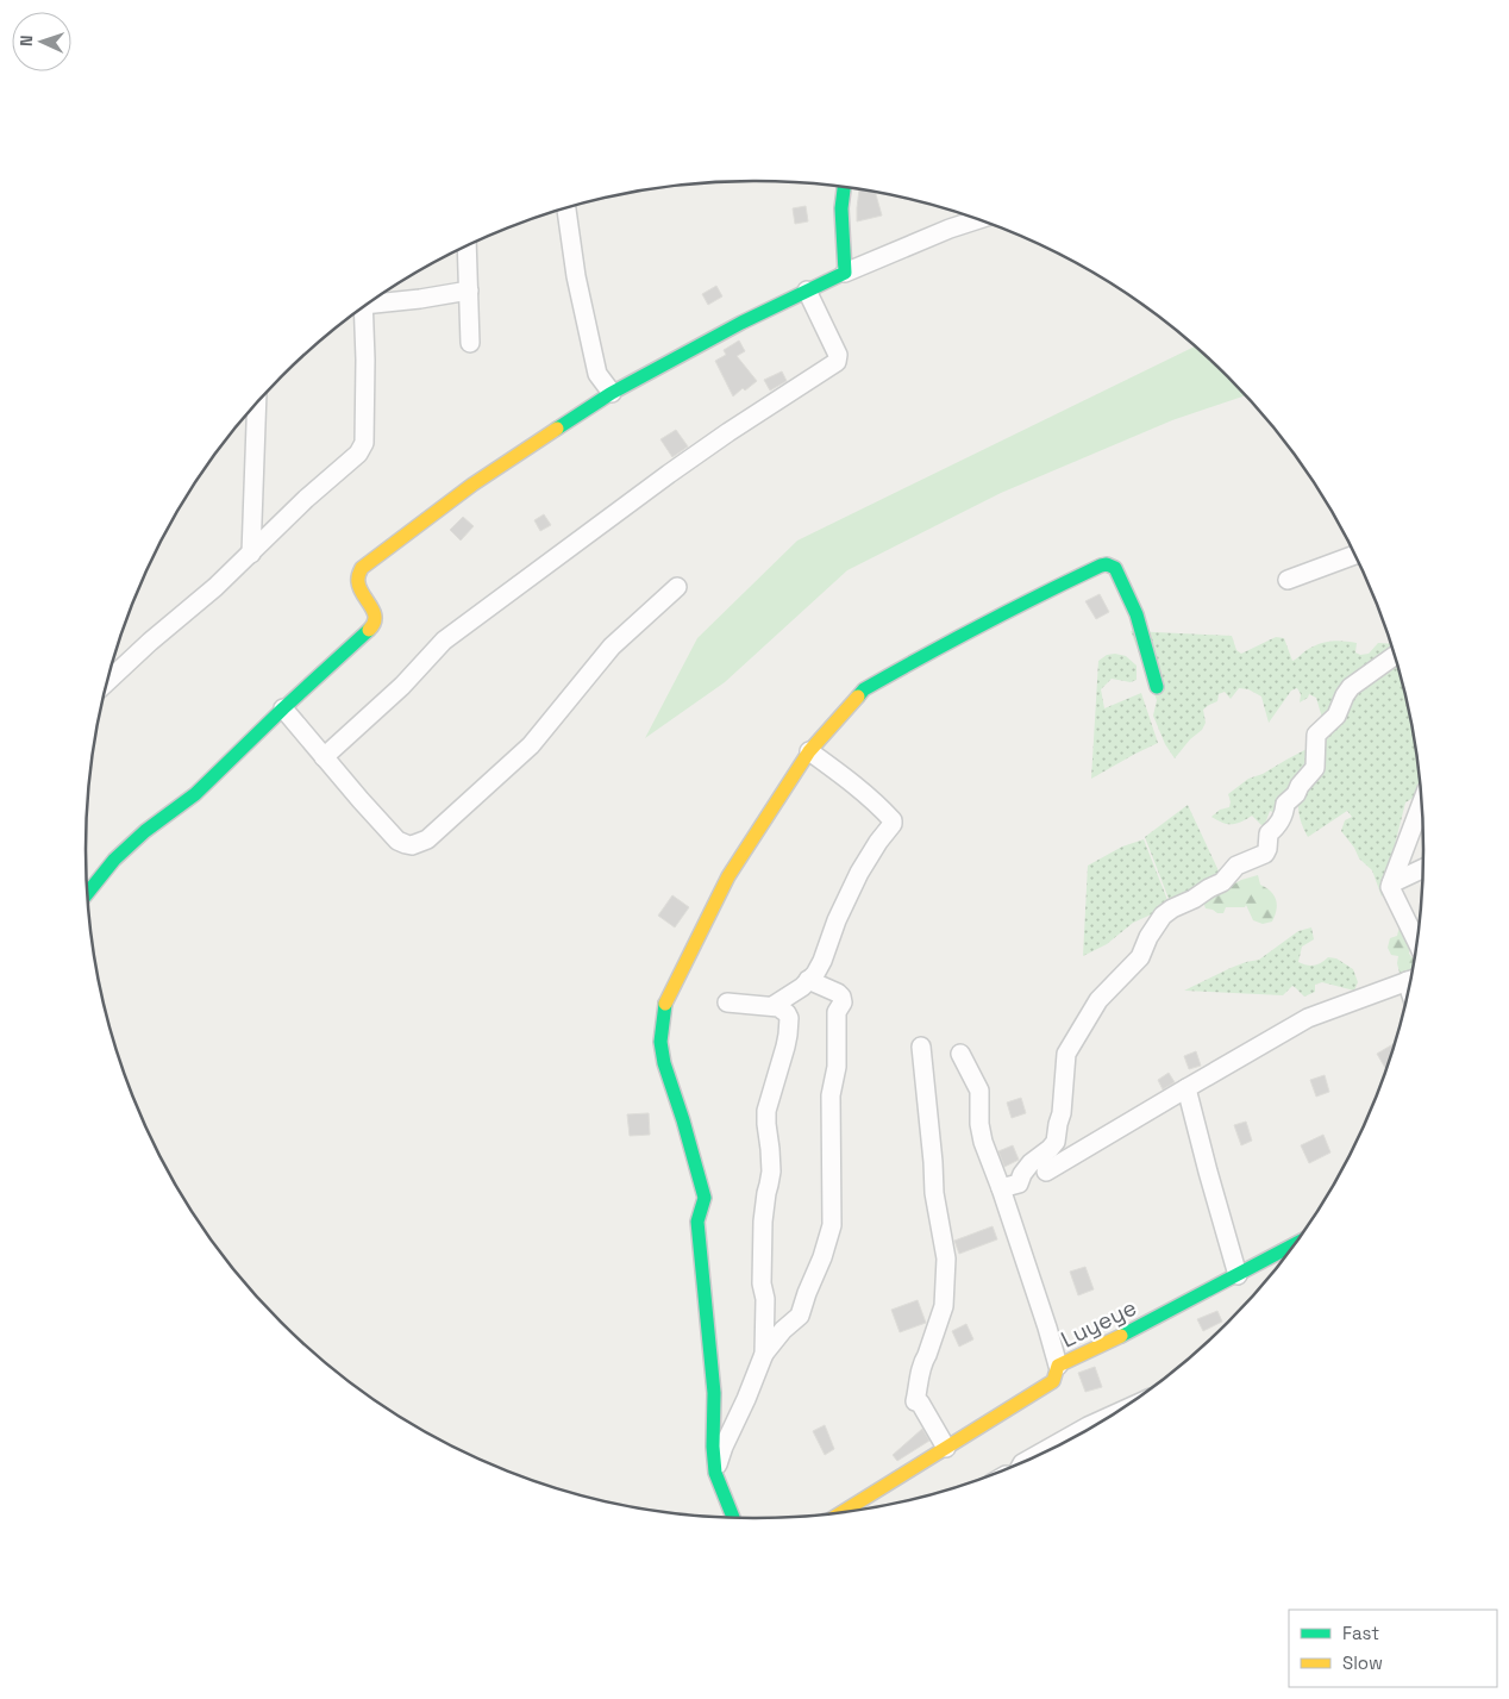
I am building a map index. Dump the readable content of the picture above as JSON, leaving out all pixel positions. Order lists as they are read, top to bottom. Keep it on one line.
{"streets":{"street":["Luyeye"]},"legend":["Fast","Slow"],"north":"left"}
